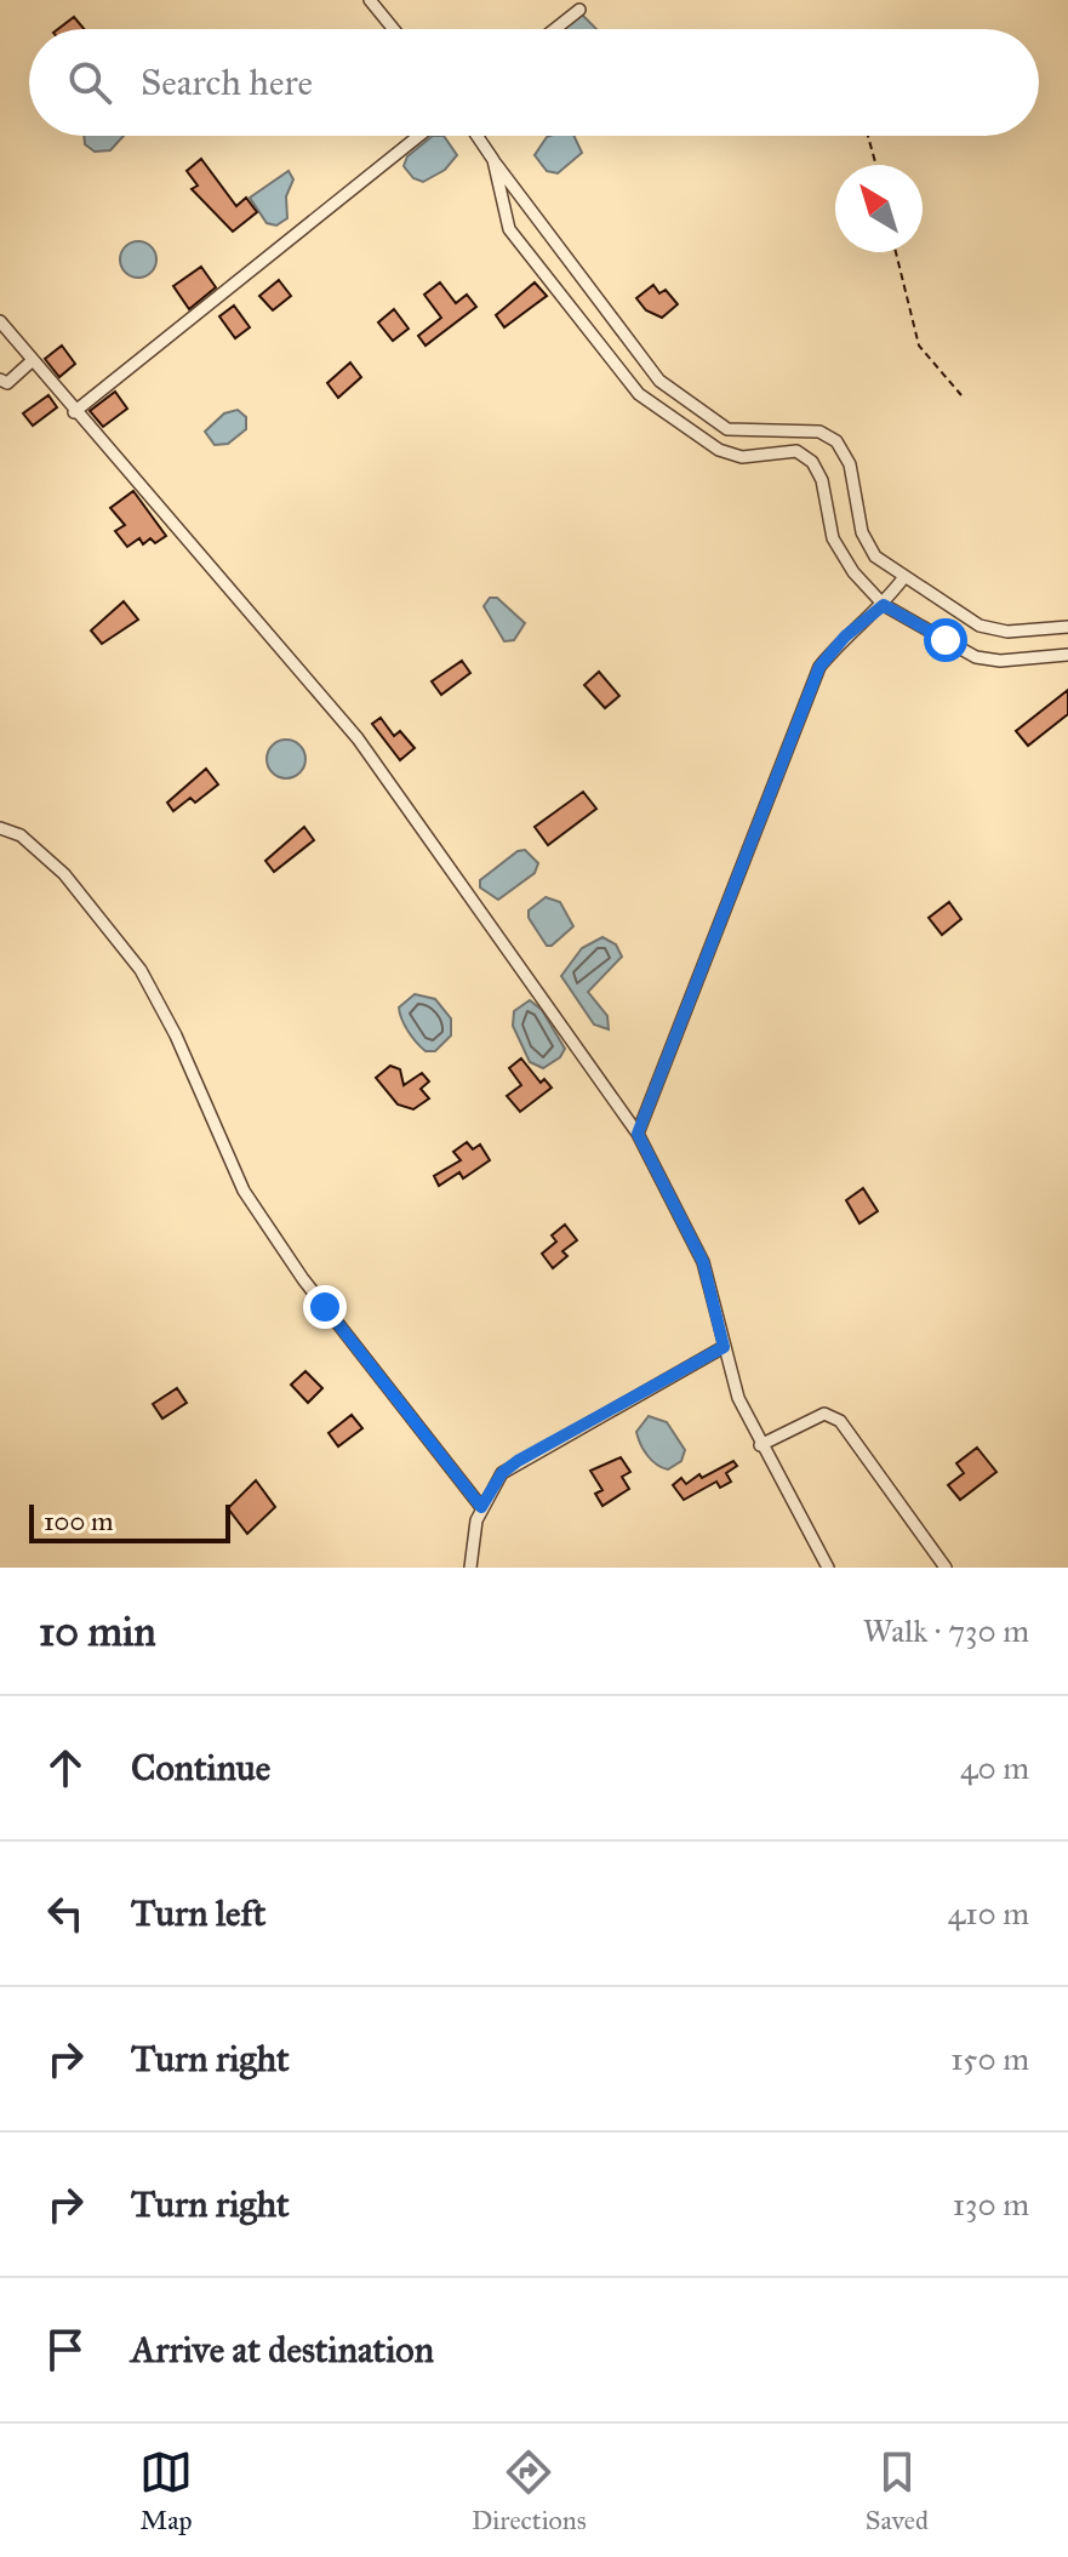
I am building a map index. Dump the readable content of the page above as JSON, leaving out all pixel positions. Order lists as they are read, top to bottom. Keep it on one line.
{"scale_bar":"100 m","north":"top left","page":{"search":"Search here","scale":"100 m","heading":["10 min","Walk · 730 m"],"list":[["Continue","40 m"],["Turn left","410 m"],["Turn right","150 m"],["Turn right","130 m"],"Arrive at destination"],"nav":["Map","Directions","Saved"]}}
